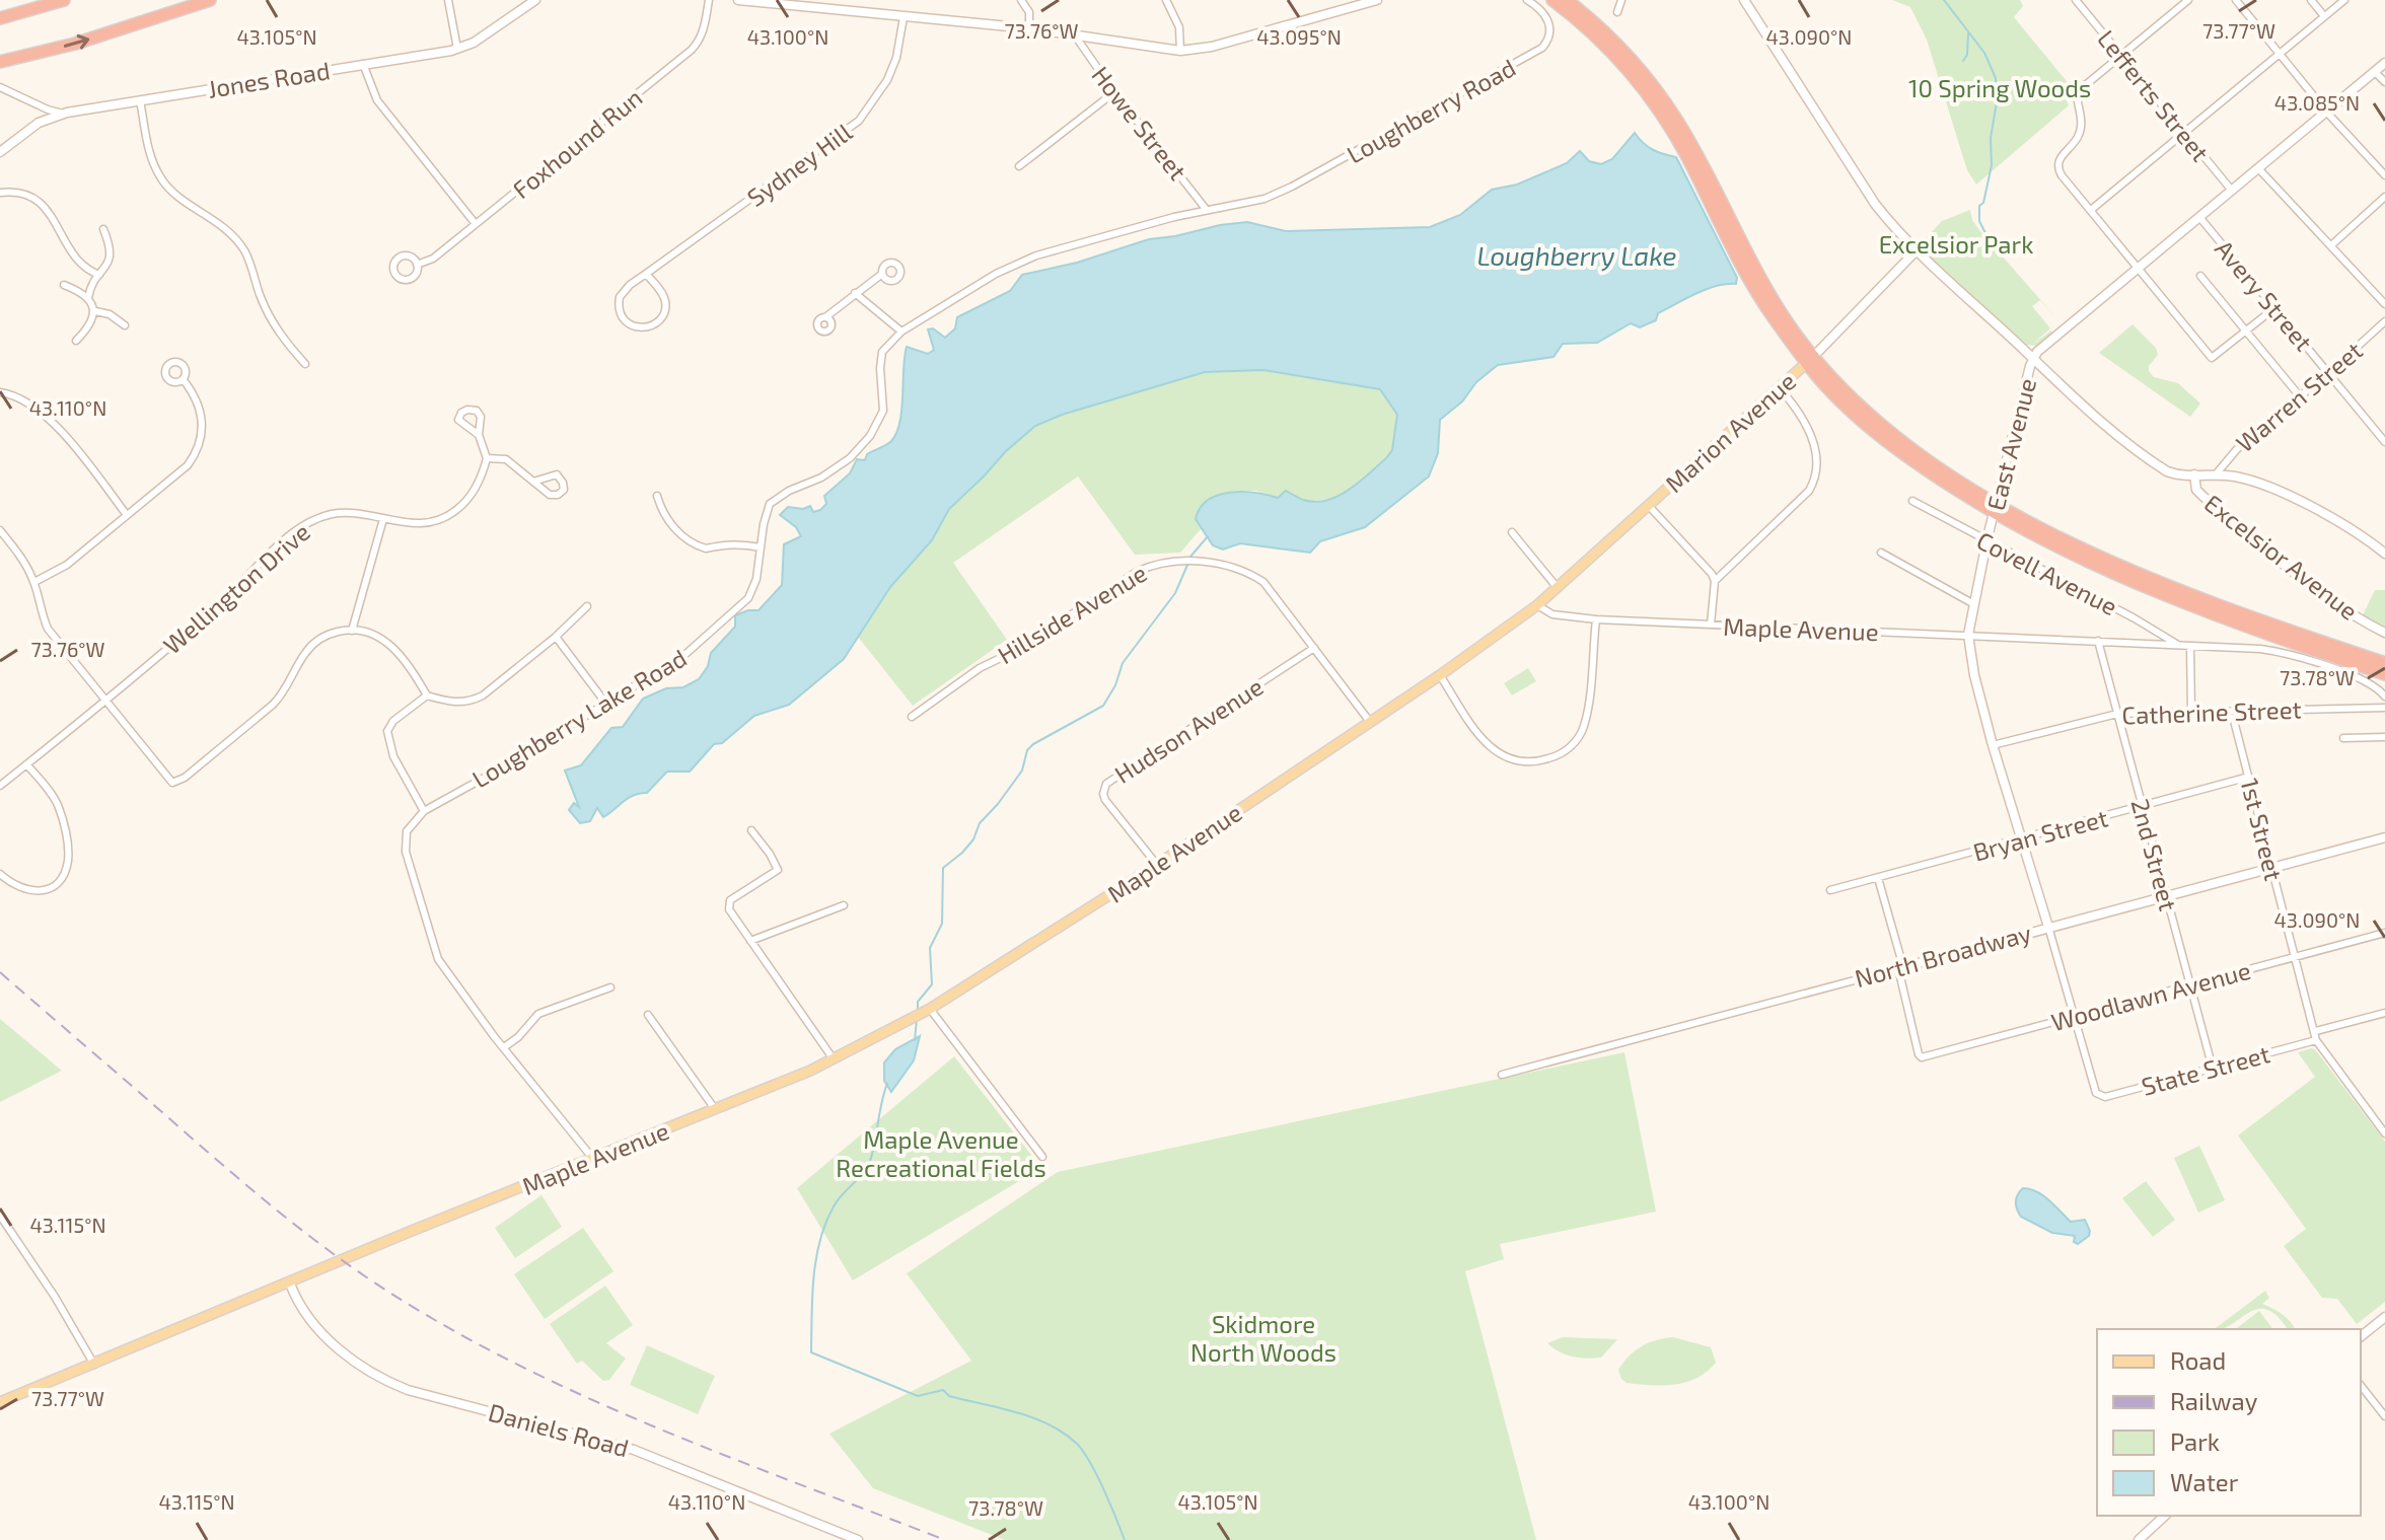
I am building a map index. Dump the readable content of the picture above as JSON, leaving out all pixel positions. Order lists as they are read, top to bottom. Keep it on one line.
{"streets":{"main road":["Marion Avenue","Maple Avenue"],"street":["Jones Road","Lefferts Street","Loughberry Road","Howe Street","Foxhound Run","Sydney Hill","Avery Street","Warren Street","East Avenue","Excelsior Avenue","Covell Avenue","Wellington Drive","Hillside Avenue","Catherine Street","Loughberry Lake Road","Hudson Avenue","1st Street","Bryan Street","2nd Street","North Broadway","Woodlawn Avenue","State Street","Daniels Road"]},"crossings":[["Lefferts Street","East Avenue"],["Loughberry Road","Loughberry Lake Road"],["Howe Street","Loughberry Lake Road"],["Avery Street","Warren Street"],["Avery Street","East Avenue"],["Marion Avenue","Excelsior Avenue"],["Marion Avenue","Maple Avenue"],["East Avenue","Excelsior Avenue"],["East Avenue","Covell Avenue"],["East Avenue","Maple Avenue"],["East Avenue","Catherine Street"],["East Avenue","Bryan Street"],["East Avenue","North Broadway"],["Covell Avenue","Maple Avenue"],["Hillside Avenue","Maple Avenue"],["Hillside Avenue","Hudson Avenue"],["Maple Avenue","Hudson Avenue"],["Maple Avenue","2nd Street"],["Maple Avenue","Daniels Road"],["Catherine Street","1st Street"],["Catherine Street","2nd Street"],["1st Street","Bryan Street"],["1st Street","North Broadway"],["1st Street","Woodlawn Avenue"],["1st Street","State Street"],["Bryan Street","2nd Street"],["2nd Street","North Broadway"],["2nd Street","Woodlawn Avenue"],["2nd Street","State Street"],["North Broadway","Woodlawn Avenue"],["Woodlawn Avenue","State Street"]],"water":["Loughberry Lake"],"parks":["10 Spring Woods","Excelsior Park","Maple Avenue Recreational Fields","Skidmore North Woods"],"legend":["Road","Railway","Park","Water"],"coordinates":["73.77°W","73.76°W","43.105°N","43.100°N","43.095°N","43.090°N","43.085°N","43.110°N","73.78°W","43.115°N"]}
